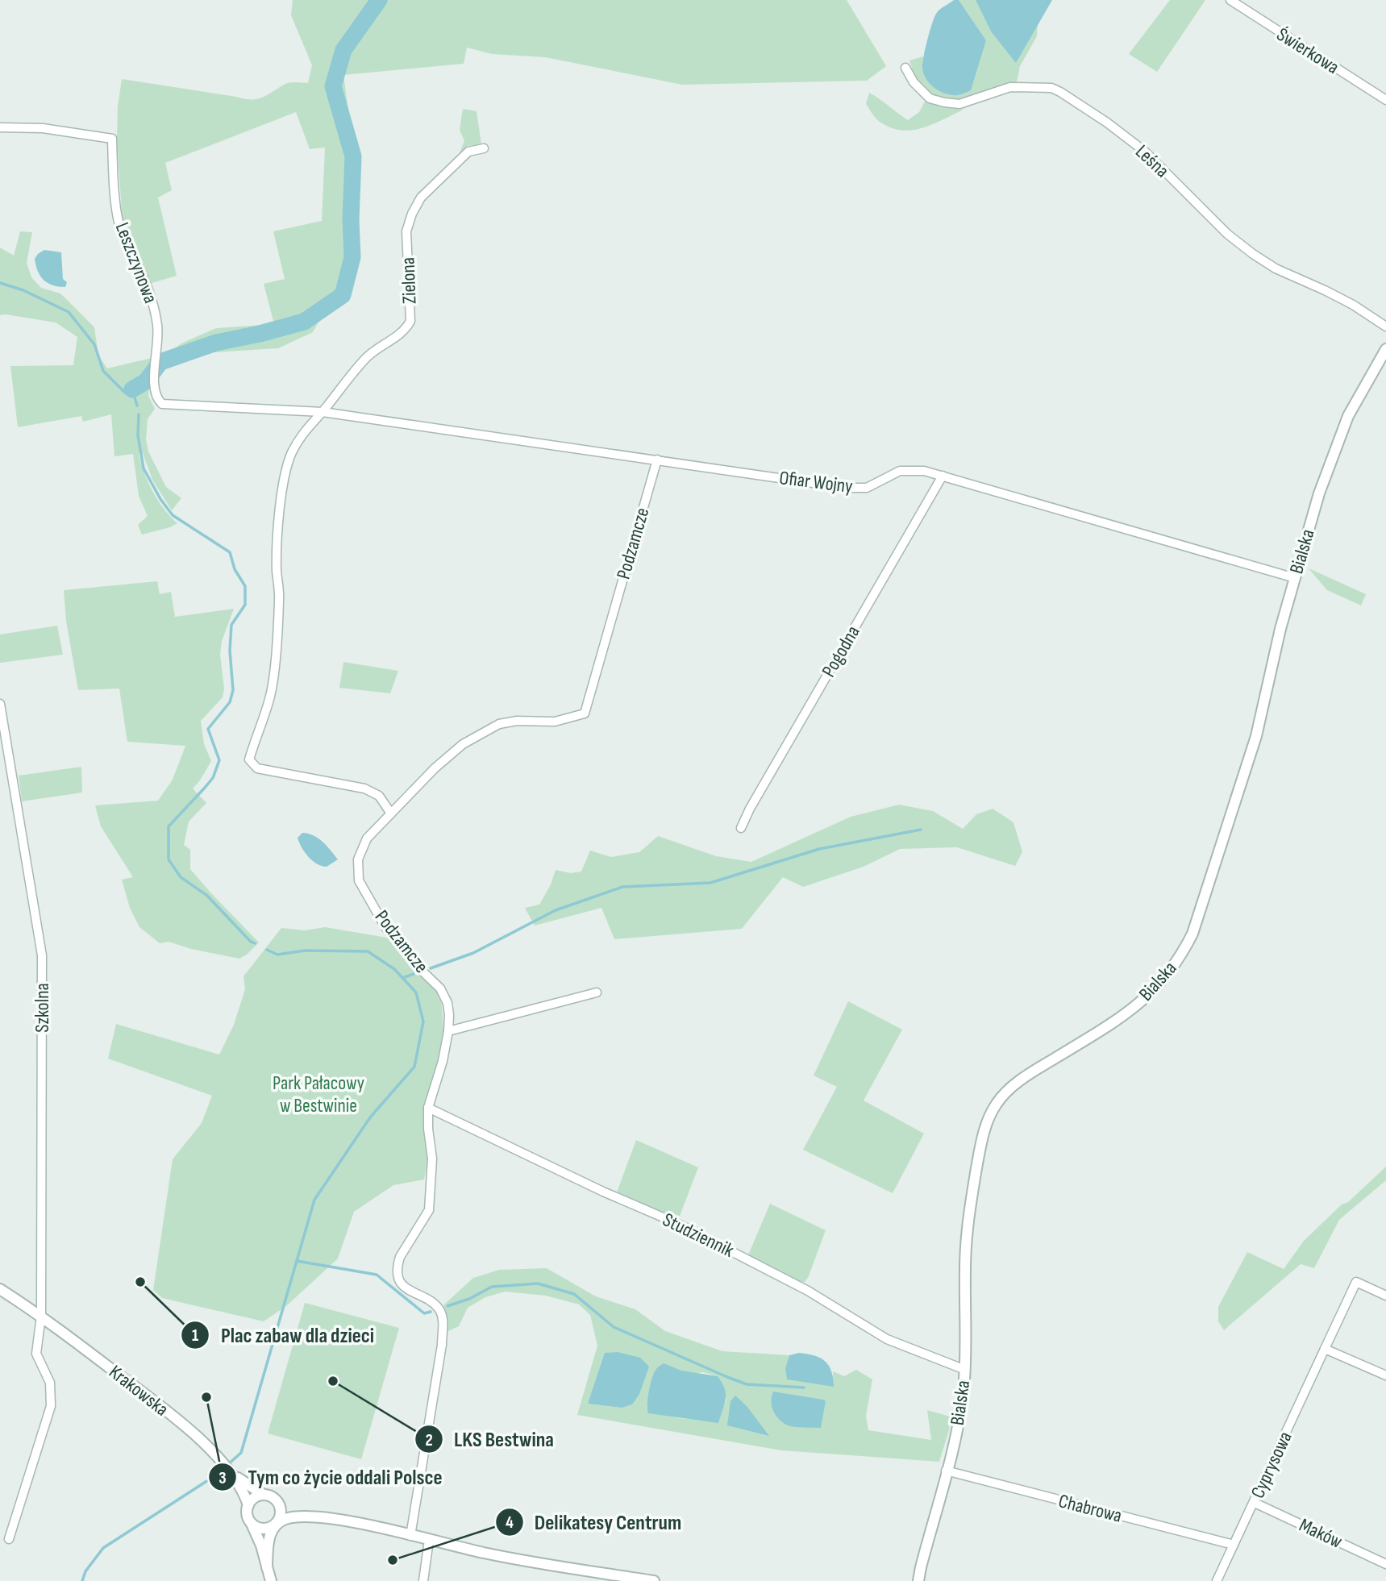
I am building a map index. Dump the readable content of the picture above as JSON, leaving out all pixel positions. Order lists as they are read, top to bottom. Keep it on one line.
{"streets":{"street":["Świerkowa","Leśna","Leszczynowa","Zielona","Ofiar Wojny","Podzamcze","Bialska","Pogodna","Szkolna","Studziennik","Krakowska","Cyprysowa","Chabrowa","Maków"]},"crossings":[["Leszczynowa","Zielona"],["Leszczynowa","Ofiar Wojny"],["Zielona","Ofiar Wojny"],["Ofiar Wojny","Podzamcze"],["Ofiar Wojny","Bialska"],["Ofiar Wojny","Pogodna"],["Podzamcze","Studziennik"],["Bialska","Studziennik"],["Bialska","Chabrowa"],["Szkolna","Krakowska"],["Cyprysowa","Chabrowa"],["Cyprysowa","Maków"]],"parks":["Park Pałacowy w Bestwinie"],"places":["Plac zabaw dla dzieci","LKS Bestwina","Tym co życie oddali Polsce","Delikatesy Centrum"]}
